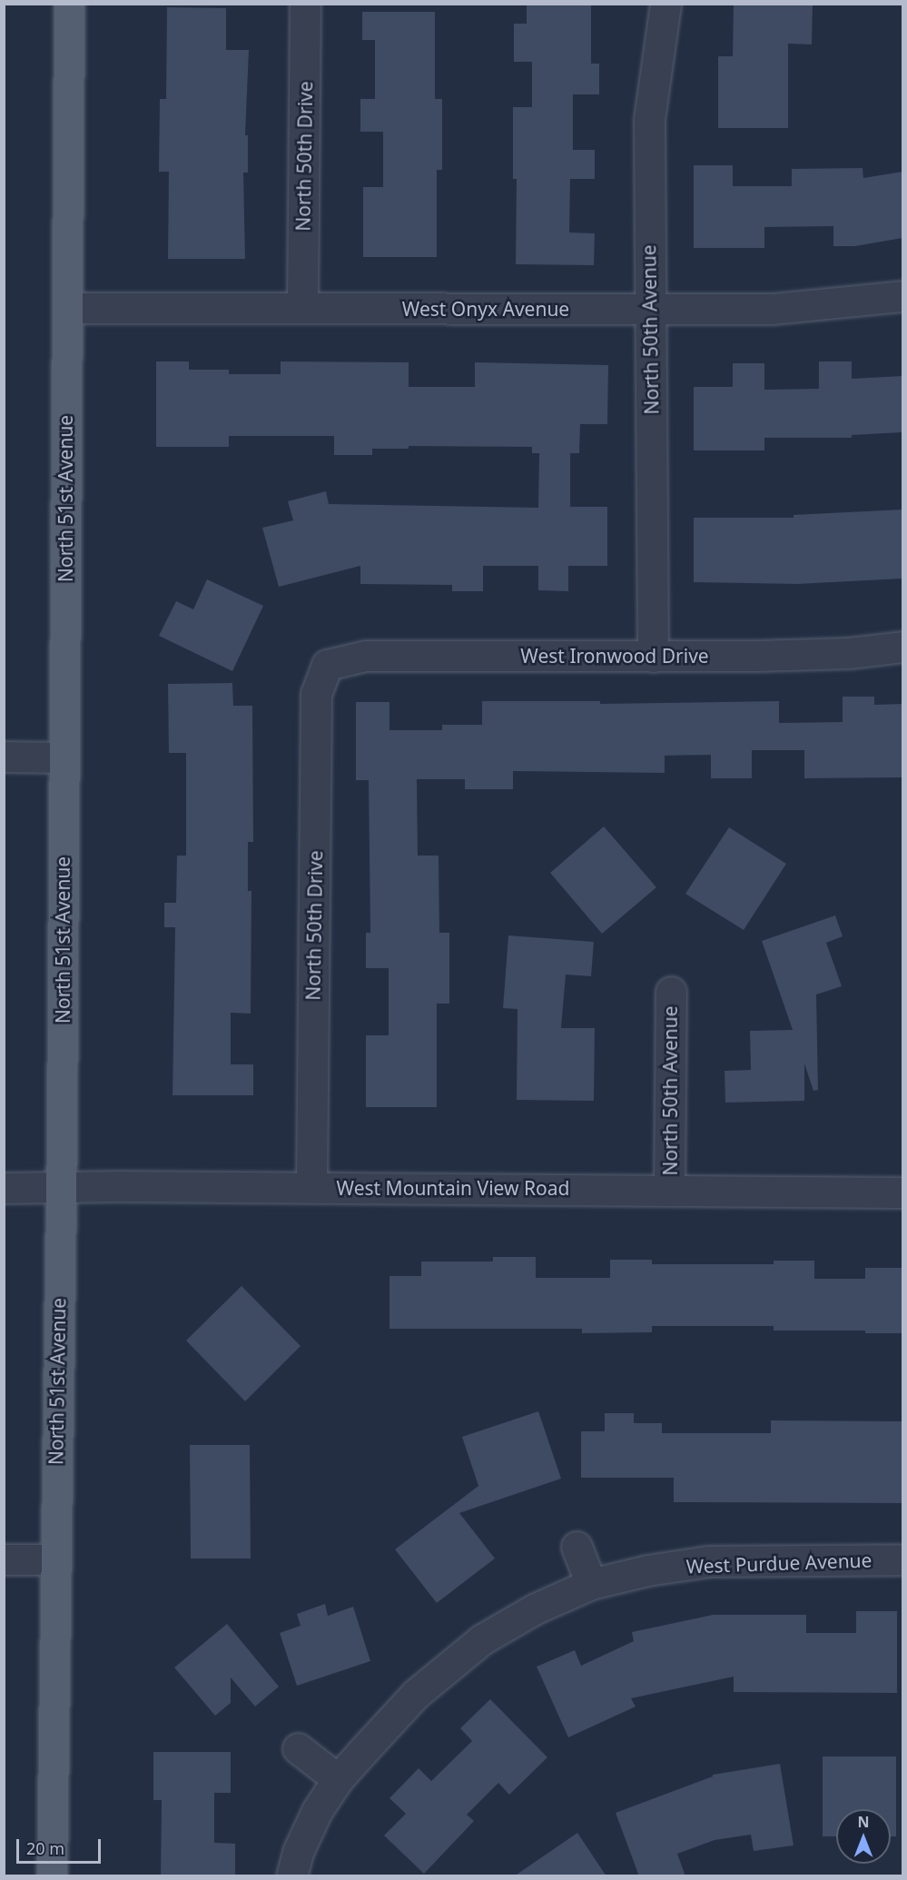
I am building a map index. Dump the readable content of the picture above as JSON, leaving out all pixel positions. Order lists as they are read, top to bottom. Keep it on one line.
{"streets":{"main road":["North 51st Avenue"],"street":["North 50th Drive","West Onyx Avenue","North 50th Avenue","West Ironwood Drive","West Mountain View Road","West Purdue Avenue"]},"crossings":[["North 50th Drive","West Onyx Avenue"],["North 50th Drive","West Ironwood Drive"],["North 50th Drive","West Mountain View Road"],["West Onyx Avenue","North 50th Avenue"],["West Onyx Avenue","North 51st Avenue"],["North 50th Avenue","West Ironwood Drive"],["North 50th Avenue","West Mountain View Road"],["North 51st Avenue","West Mountain View Road"]],"scale_bar":"20 m","north":"top"}
